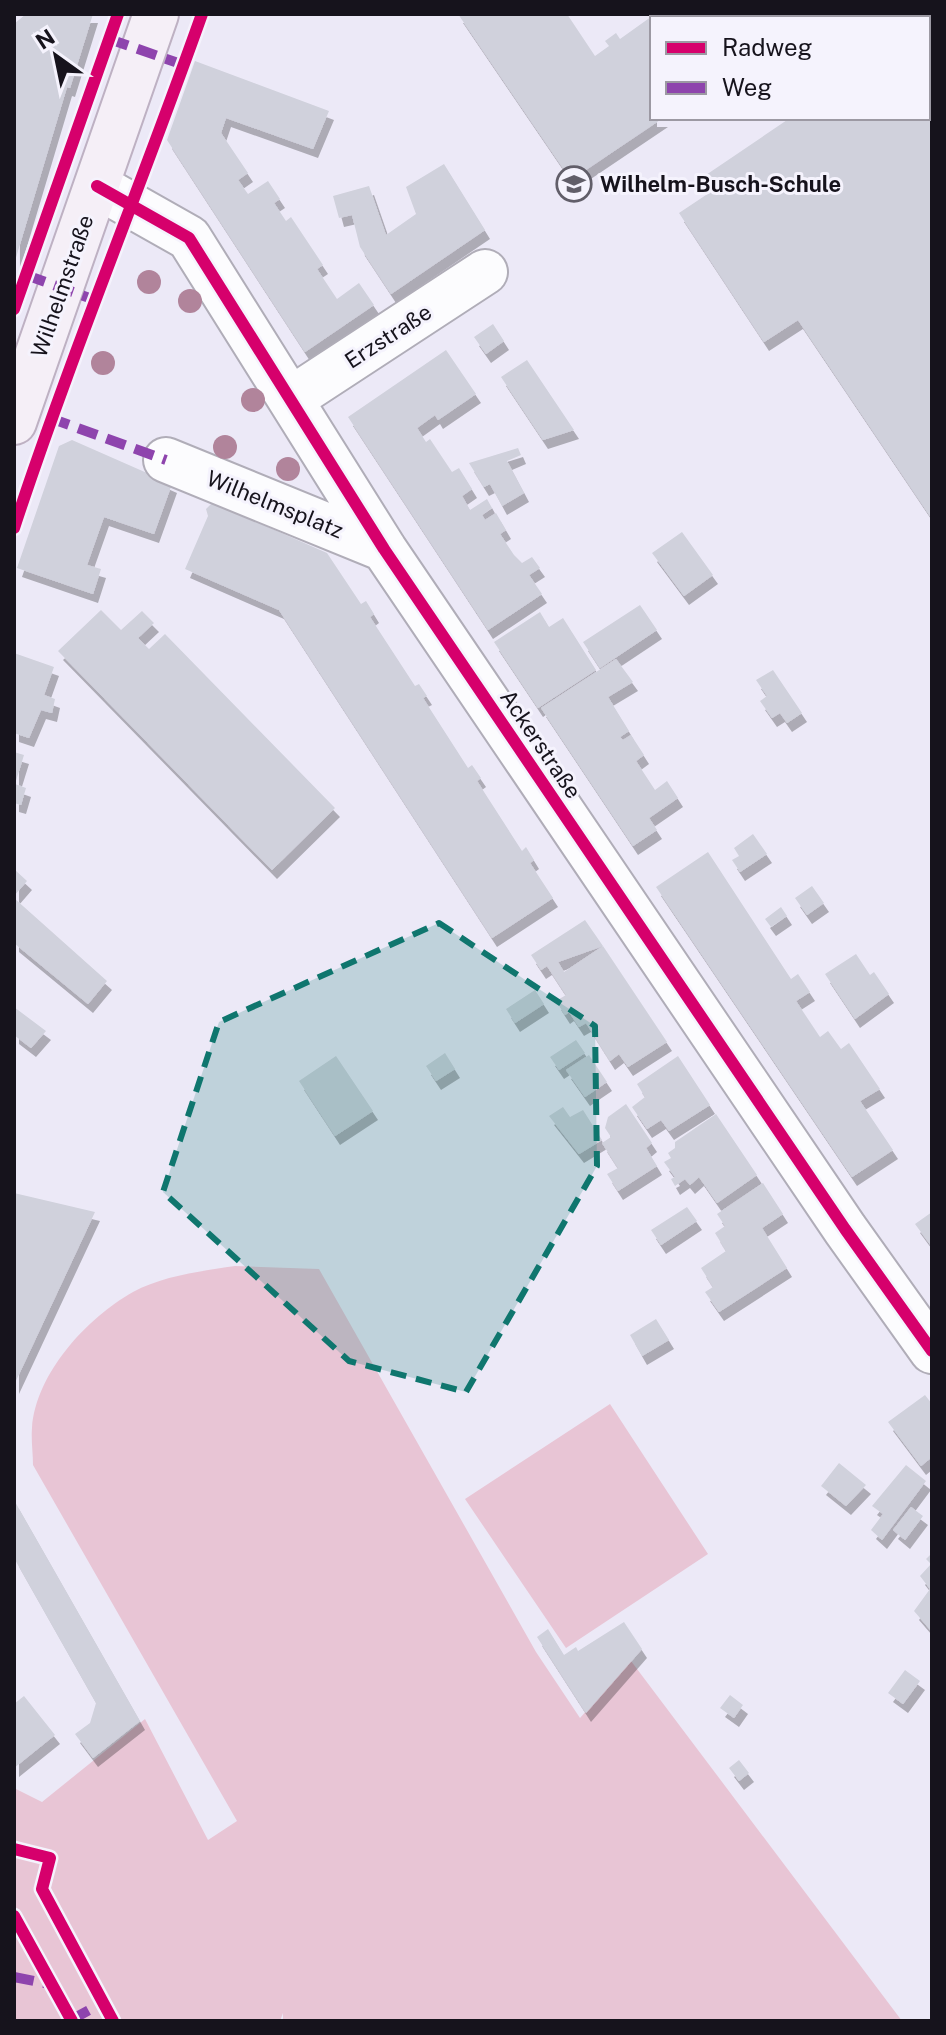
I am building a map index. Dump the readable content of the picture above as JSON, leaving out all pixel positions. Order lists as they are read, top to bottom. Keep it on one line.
{"streets":{"main road":["Wilhelmstraße"],"street":["Erzstraße","Wilhelmsplatz","Ackerstraße"]},"crossings":[["Wilhelmstraße","Ackerstraße"],["Erzstraße","Ackerstraße"],["Wilhelmsplatz","Ackerstraße"]],"places":{"school or university":["Wilhelm-Busch-Schule"]},"legend":["Radweg","Weg"],"north":"top left"}
